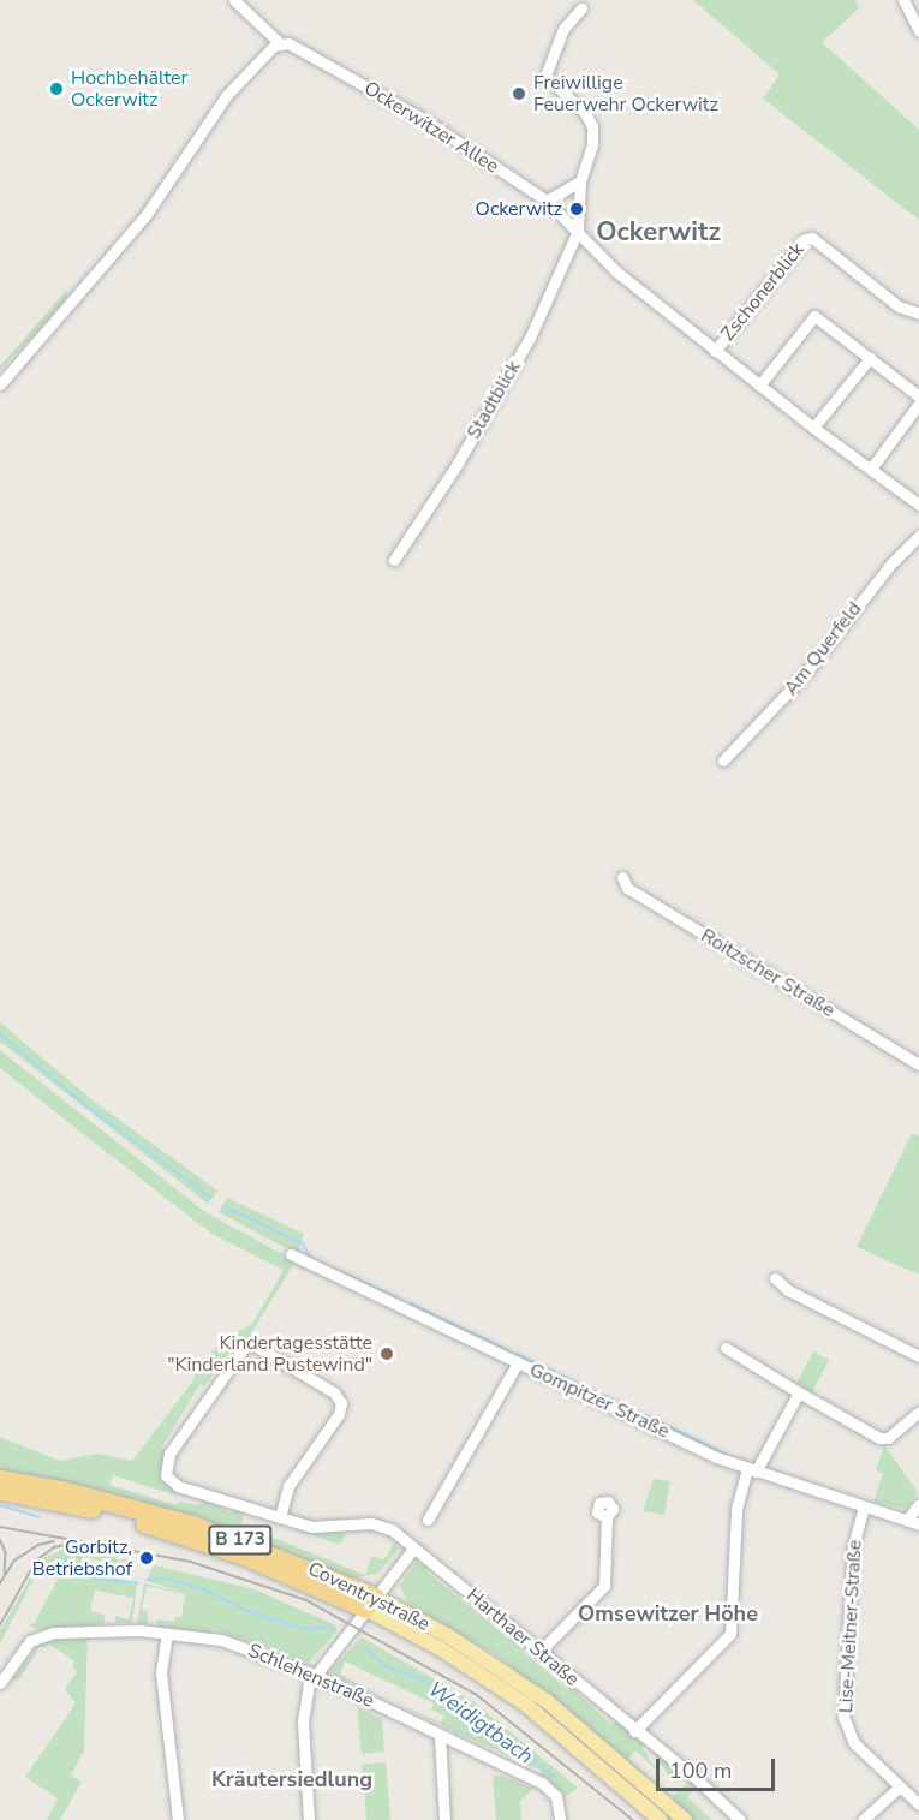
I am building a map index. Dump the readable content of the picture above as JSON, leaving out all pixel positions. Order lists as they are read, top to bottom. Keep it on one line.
{"streets":{"highway":["B 173","Coventrystraße"],"street":["Ockerwitzer Allee","Zschonerblick","Stadtblick","Am Querfeld","Roitzscher Straße","Gompitzer Straße","Lise-Meitner-Straße","Harthaer Straße","Schlehenstraße"]},"crossings":[["Ockerwitzer Allee","Zschonerblick"],["Ockerwitzer Allee","Stadtblick"],["Gompitzer Straße","Lise-Meitner-Straße"]],"districts":["Ockerwitz","Omsewitzer Höhe","Kräutersiedlung"],"water":["Weidigtbach"],"places":["Hochbehälter Ockerwitz","Freiwillige Feuerwehr Ockerwitz","Ockerwitz","Kindertagesstätte \"Kinderland Pustewind\"","Gorbitz, Betriebshof"],"scale_bar":"100 m"}
